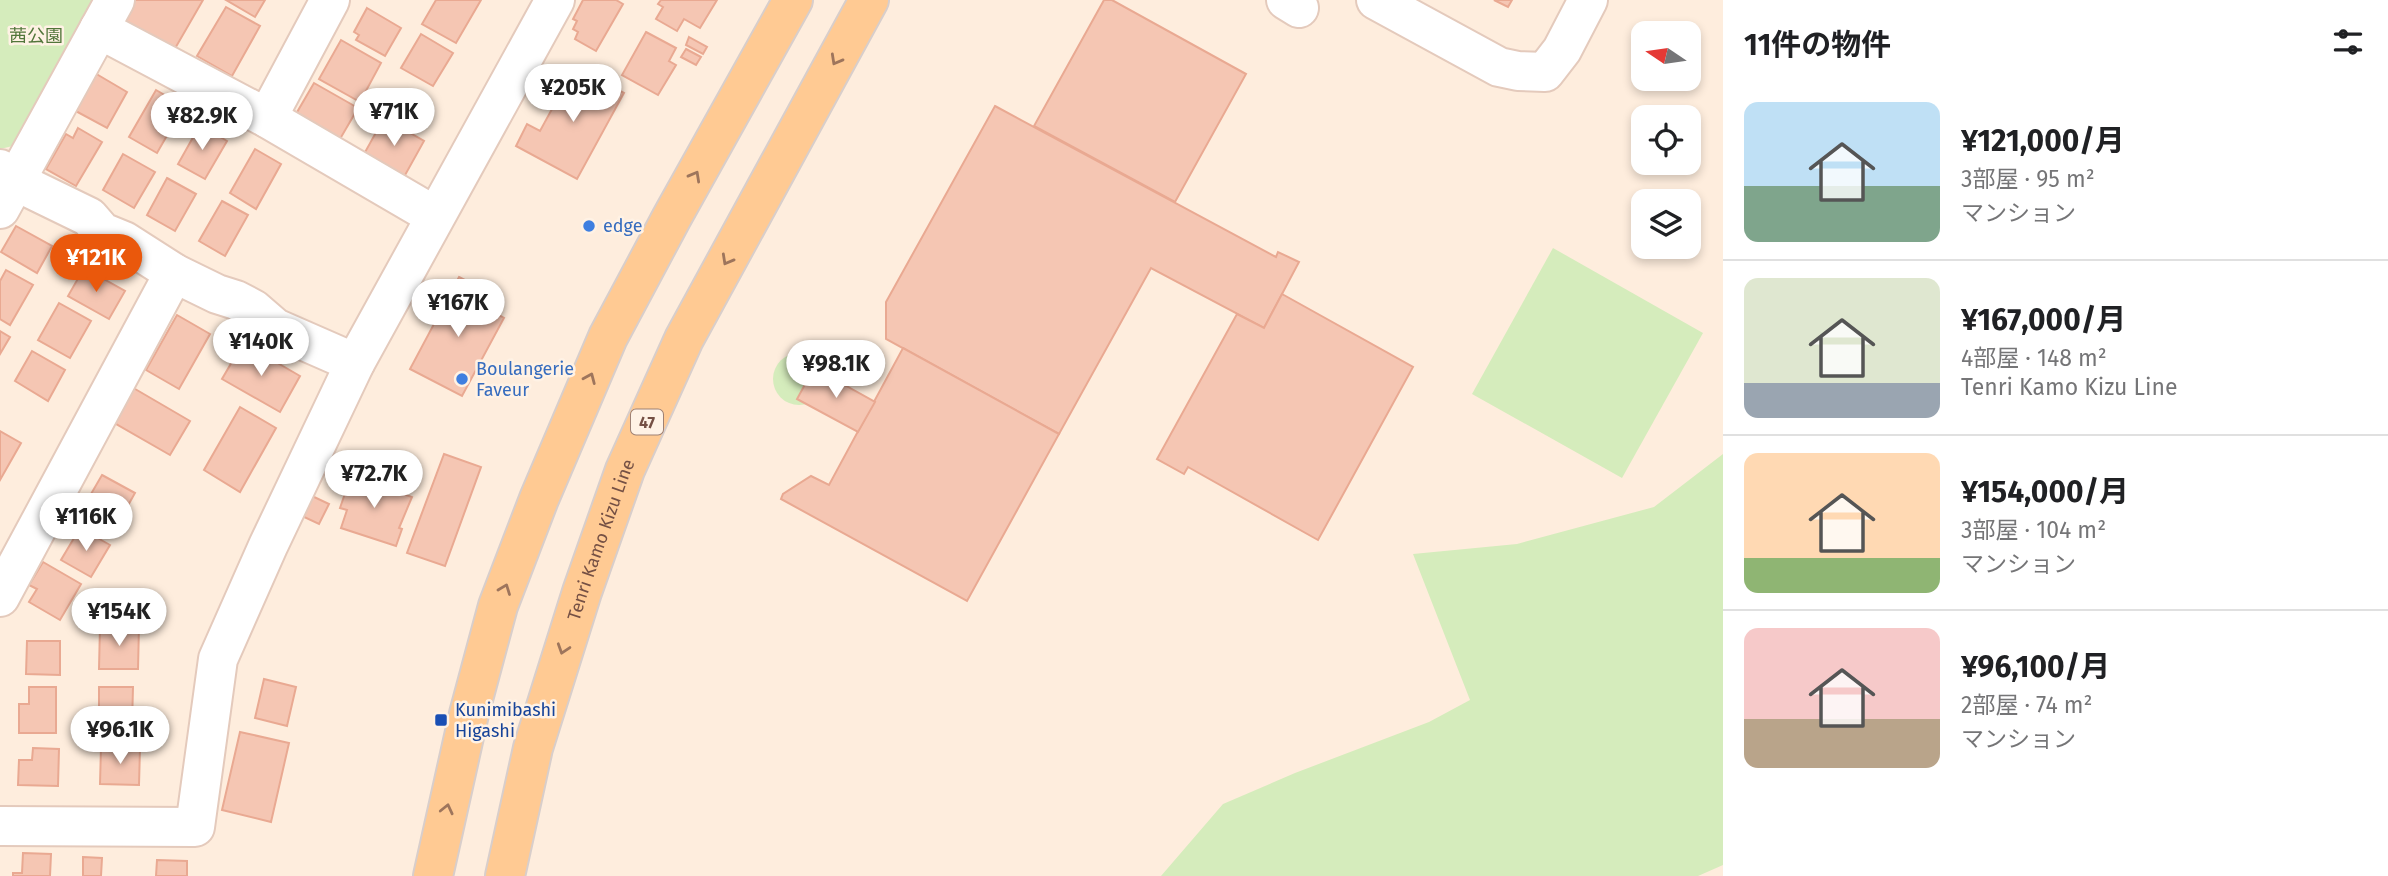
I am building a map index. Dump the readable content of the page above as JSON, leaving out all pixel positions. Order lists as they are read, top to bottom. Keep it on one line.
{"streets":{"main road":["47","Tenri Kamo Kizu Line"]},"parks":["茜公園"],"places":{"other":["edge","Boulangerie Faveur"],"transit":["Kunimibashi Higashi"]},"north":"left","page":{"heading":"11件の物件","price":["¥205K","¥71K","¥82.9K","¥121K","¥167K","¥140K","¥98.1K","¥72.7K","¥116K","¥154K","¥96.1K"],"list":[{"name":"¥121,000/月","note":"3部屋 · 95 m² · マンション"},{"name":"¥167,000/月","note":"4部屋 · 148 m² · Tenri Kamo Kizu Line"},{"name":"¥154,000/月","note":"3部屋 · 104 m² · マンション"},{"name":"¥96,100/月","note":"2部屋 · 74 m² · マンション"}]}}
